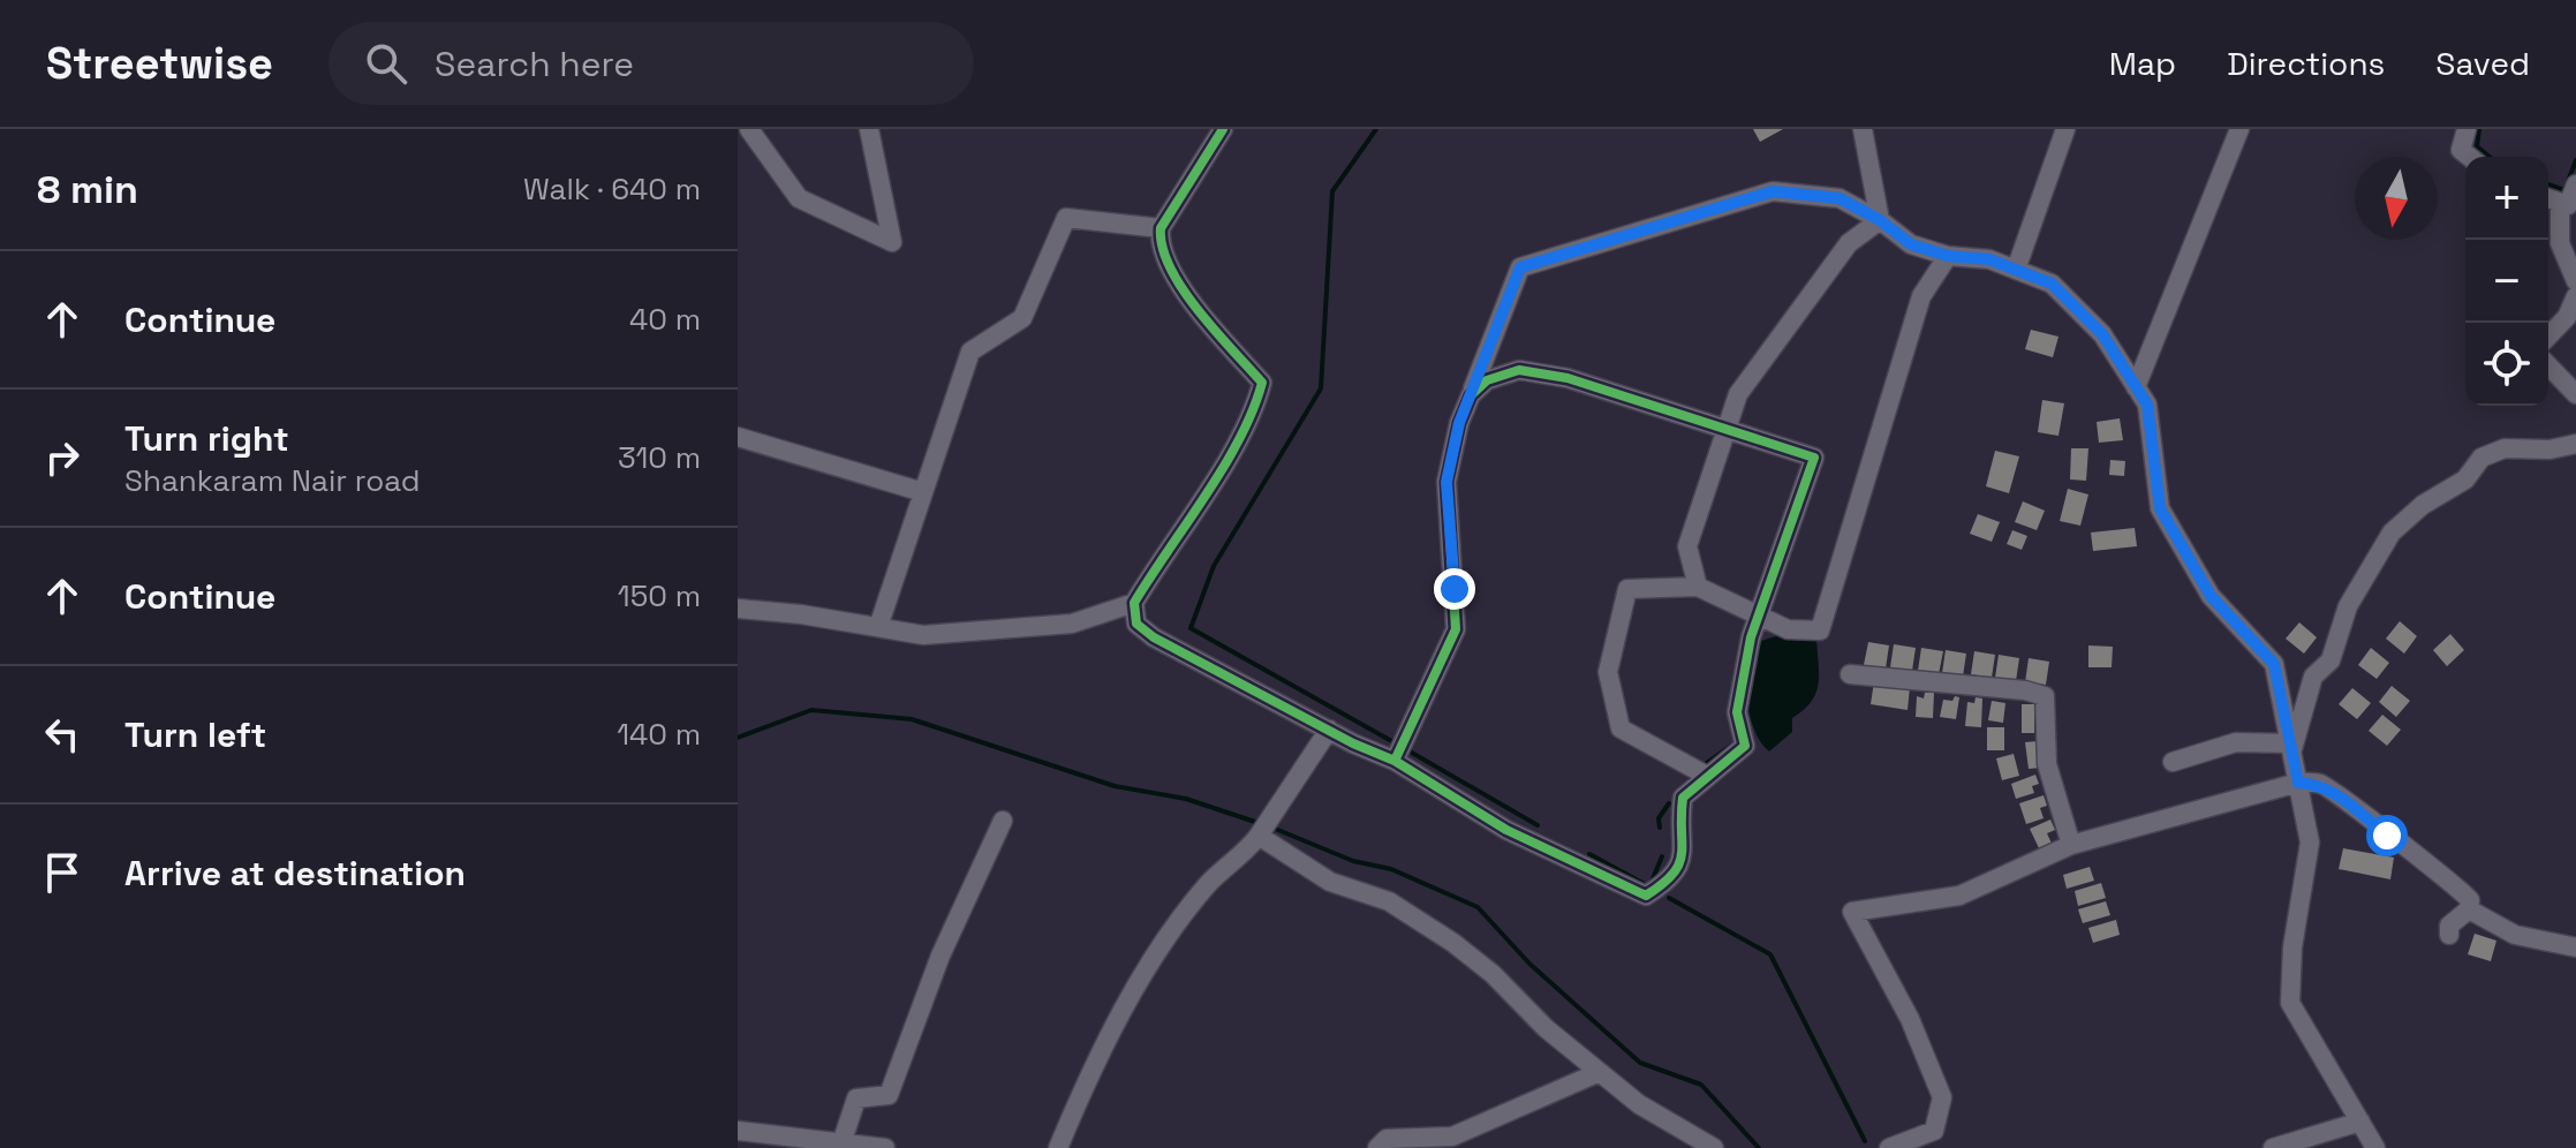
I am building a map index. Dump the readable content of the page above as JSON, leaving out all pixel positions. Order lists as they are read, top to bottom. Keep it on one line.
{"north":"bottom","page":{"header":"Streetwise","search":"Search here","nav":["Map","Directions","Saved"],"heading":["8 min","Walk · 640 m"],"map_buttons":["+","−"],"list":[["Continue","40 m"],["Turn right","Shankaram Nair road","310 m"],["Continue","150 m"],["Turn left","140 m"],"Arrive at destination"]}}
